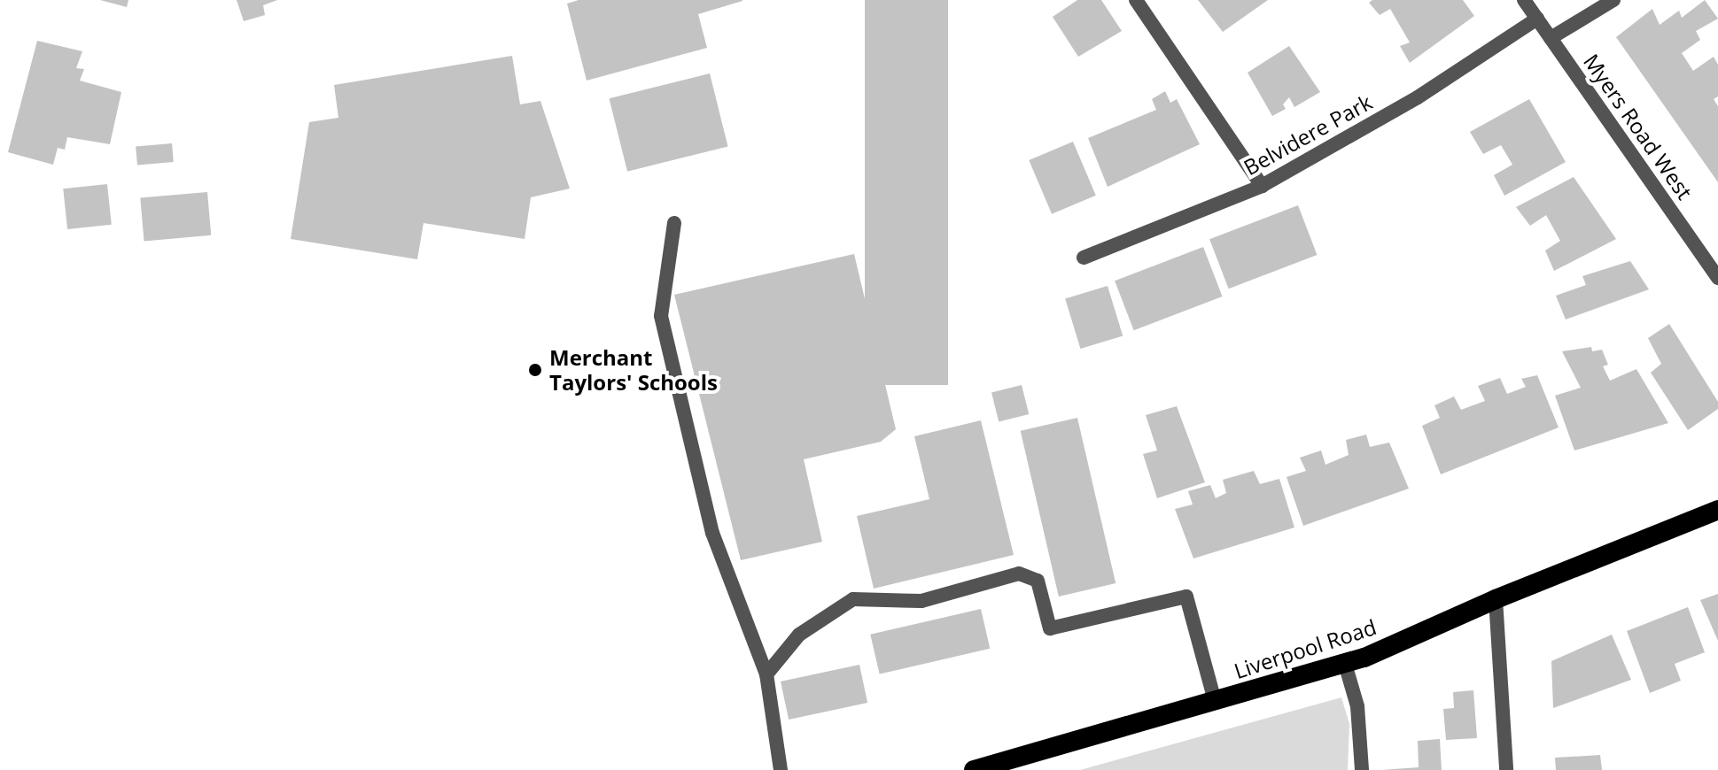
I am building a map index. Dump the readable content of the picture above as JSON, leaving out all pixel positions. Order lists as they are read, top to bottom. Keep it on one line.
{"streets":{"highway":["Liverpool Road"],"street":["Myers Road West","Belvidere Park"]},"crossings":[["Myers Road West","Belvidere Park"]],"places":["Merchant Taylors' Schools"]}
